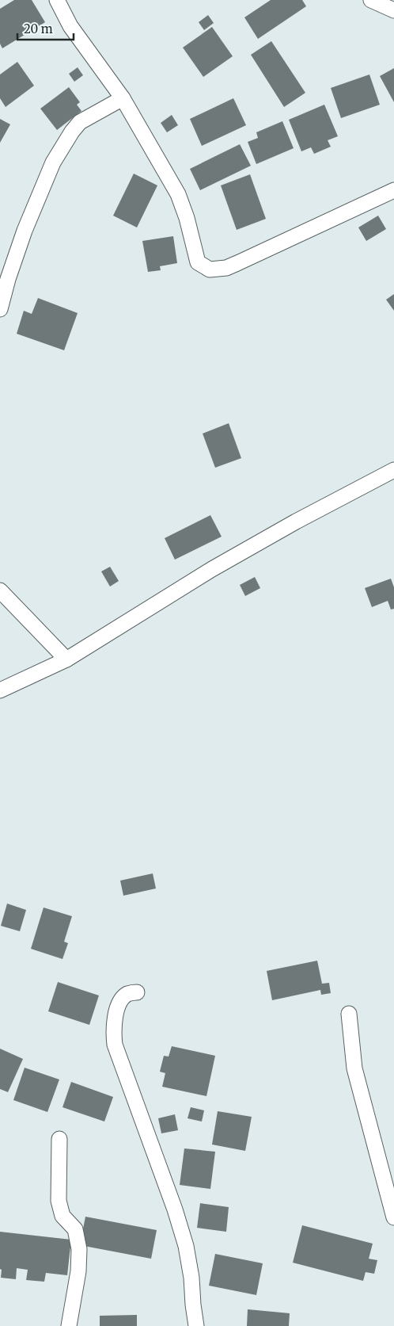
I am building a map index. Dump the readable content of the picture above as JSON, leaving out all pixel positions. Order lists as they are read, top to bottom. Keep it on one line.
{"scale_bar":"20 m"}
